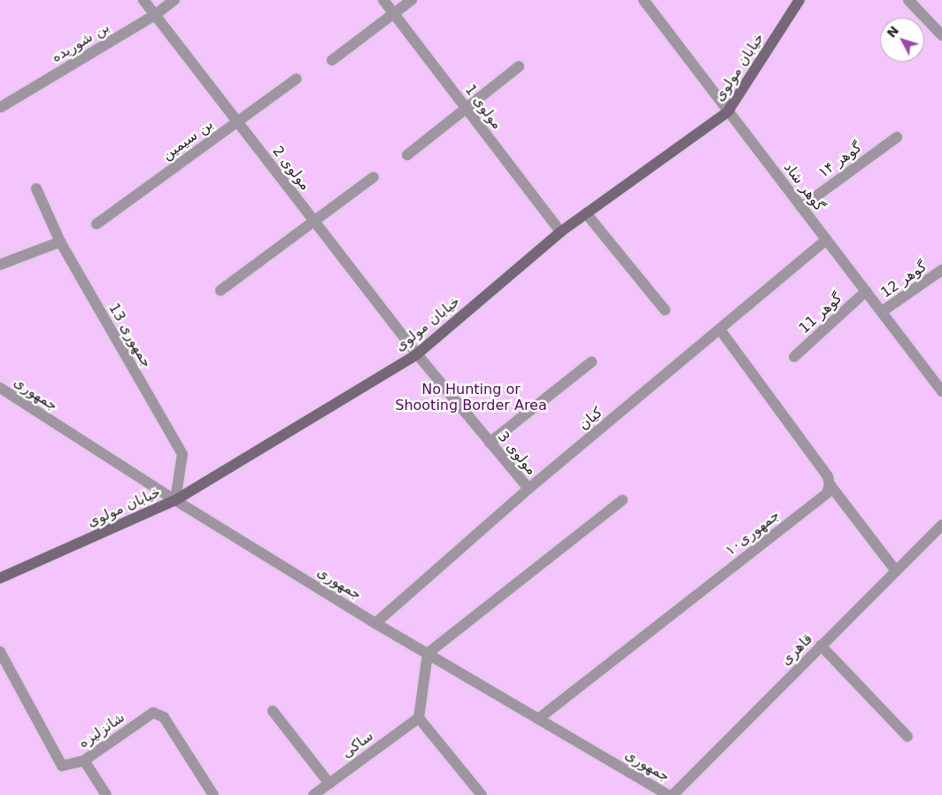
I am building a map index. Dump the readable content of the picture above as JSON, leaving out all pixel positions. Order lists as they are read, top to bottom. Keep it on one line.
{"streets":{"main road":["خیابان مولوی"],"street":["بن شوریده","مولوی 1","بن سیمین","گوهر ۱۴","مولوی 2","گوهر شاد","گوهر 12","گوهر 11","جمهوری 13","جمهوری","کیان","مولوی 3","جمهوری۱۰","قاهری","شانزلیزه","ساکی"]},"crossings":[["بن شوریده","مولوی 2"],["خیابان مولوی","مولوی 1"],["خیابان مولوی","مولوی 2"],["خیابان مولوی","گوهر شاد"],["خیابان مولوی","جمهوری 13"],["خیابان مولوی","جمهوری"],["خیابان مولوی","مولوی 3"],["بن سیمین","مولوی 2"],["گوهر ۱۴","گوهر شاد"],["مولوی 2","مولوی 3"],["گوهر شاد","گوهر 12"],["گوهر شاد","گوهر 11"],["گوهر شاد","کیان"],["جمهوری 13","جمهوری"],["جمهوری","کیان"],["جمهوری","جمهوری۱۰"],["کیان","مولوی 3"]],"parks":["No Hunting or Shooting Border Area"],"north":"top left"}
